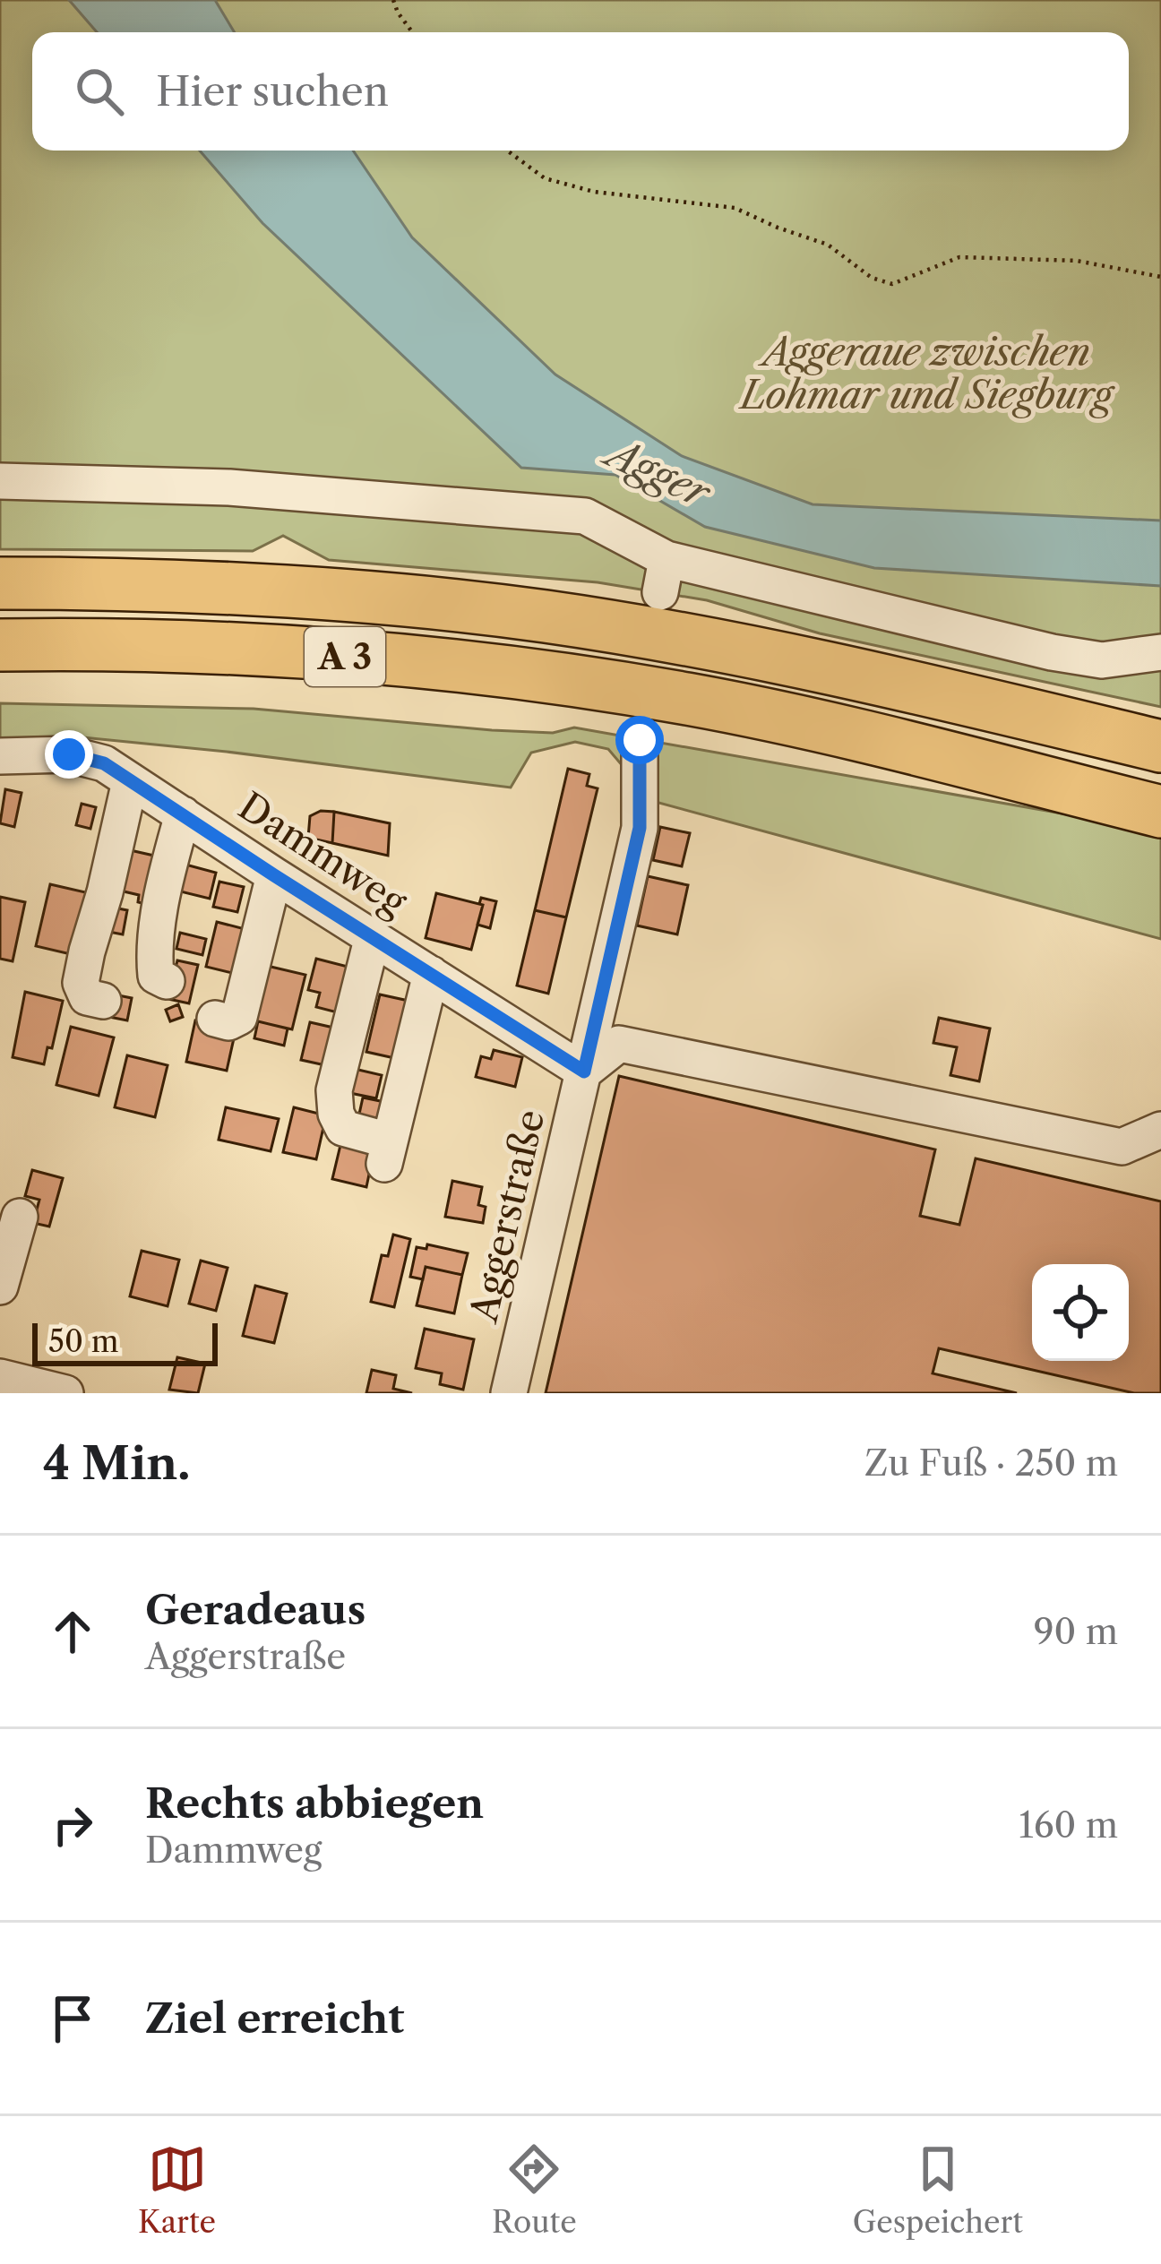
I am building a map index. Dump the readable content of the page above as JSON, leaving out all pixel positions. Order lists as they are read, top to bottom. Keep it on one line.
{"streets":{"highway":["A 3"],"street":["Dammweg","Aggerstraße"]},"crossings":[["Dammweg","Aggerstraße"]],"water":["Agger"],"parks":["Aggeraue zwischen Lohmar und Siegburg"],"scale_bar":"50 m","page":{"search":"Hier suchen","scale":"50 m","heading":["4 Min.","Zu Fuß · 250 m"],"list":[["Geradeaus","Aggerstraße","90 m"],["Rechts abbiegen","Dammweg","160 m"],"Ziel erreicht"],"nav":["Karte","Route","Gespeichert"]}}
